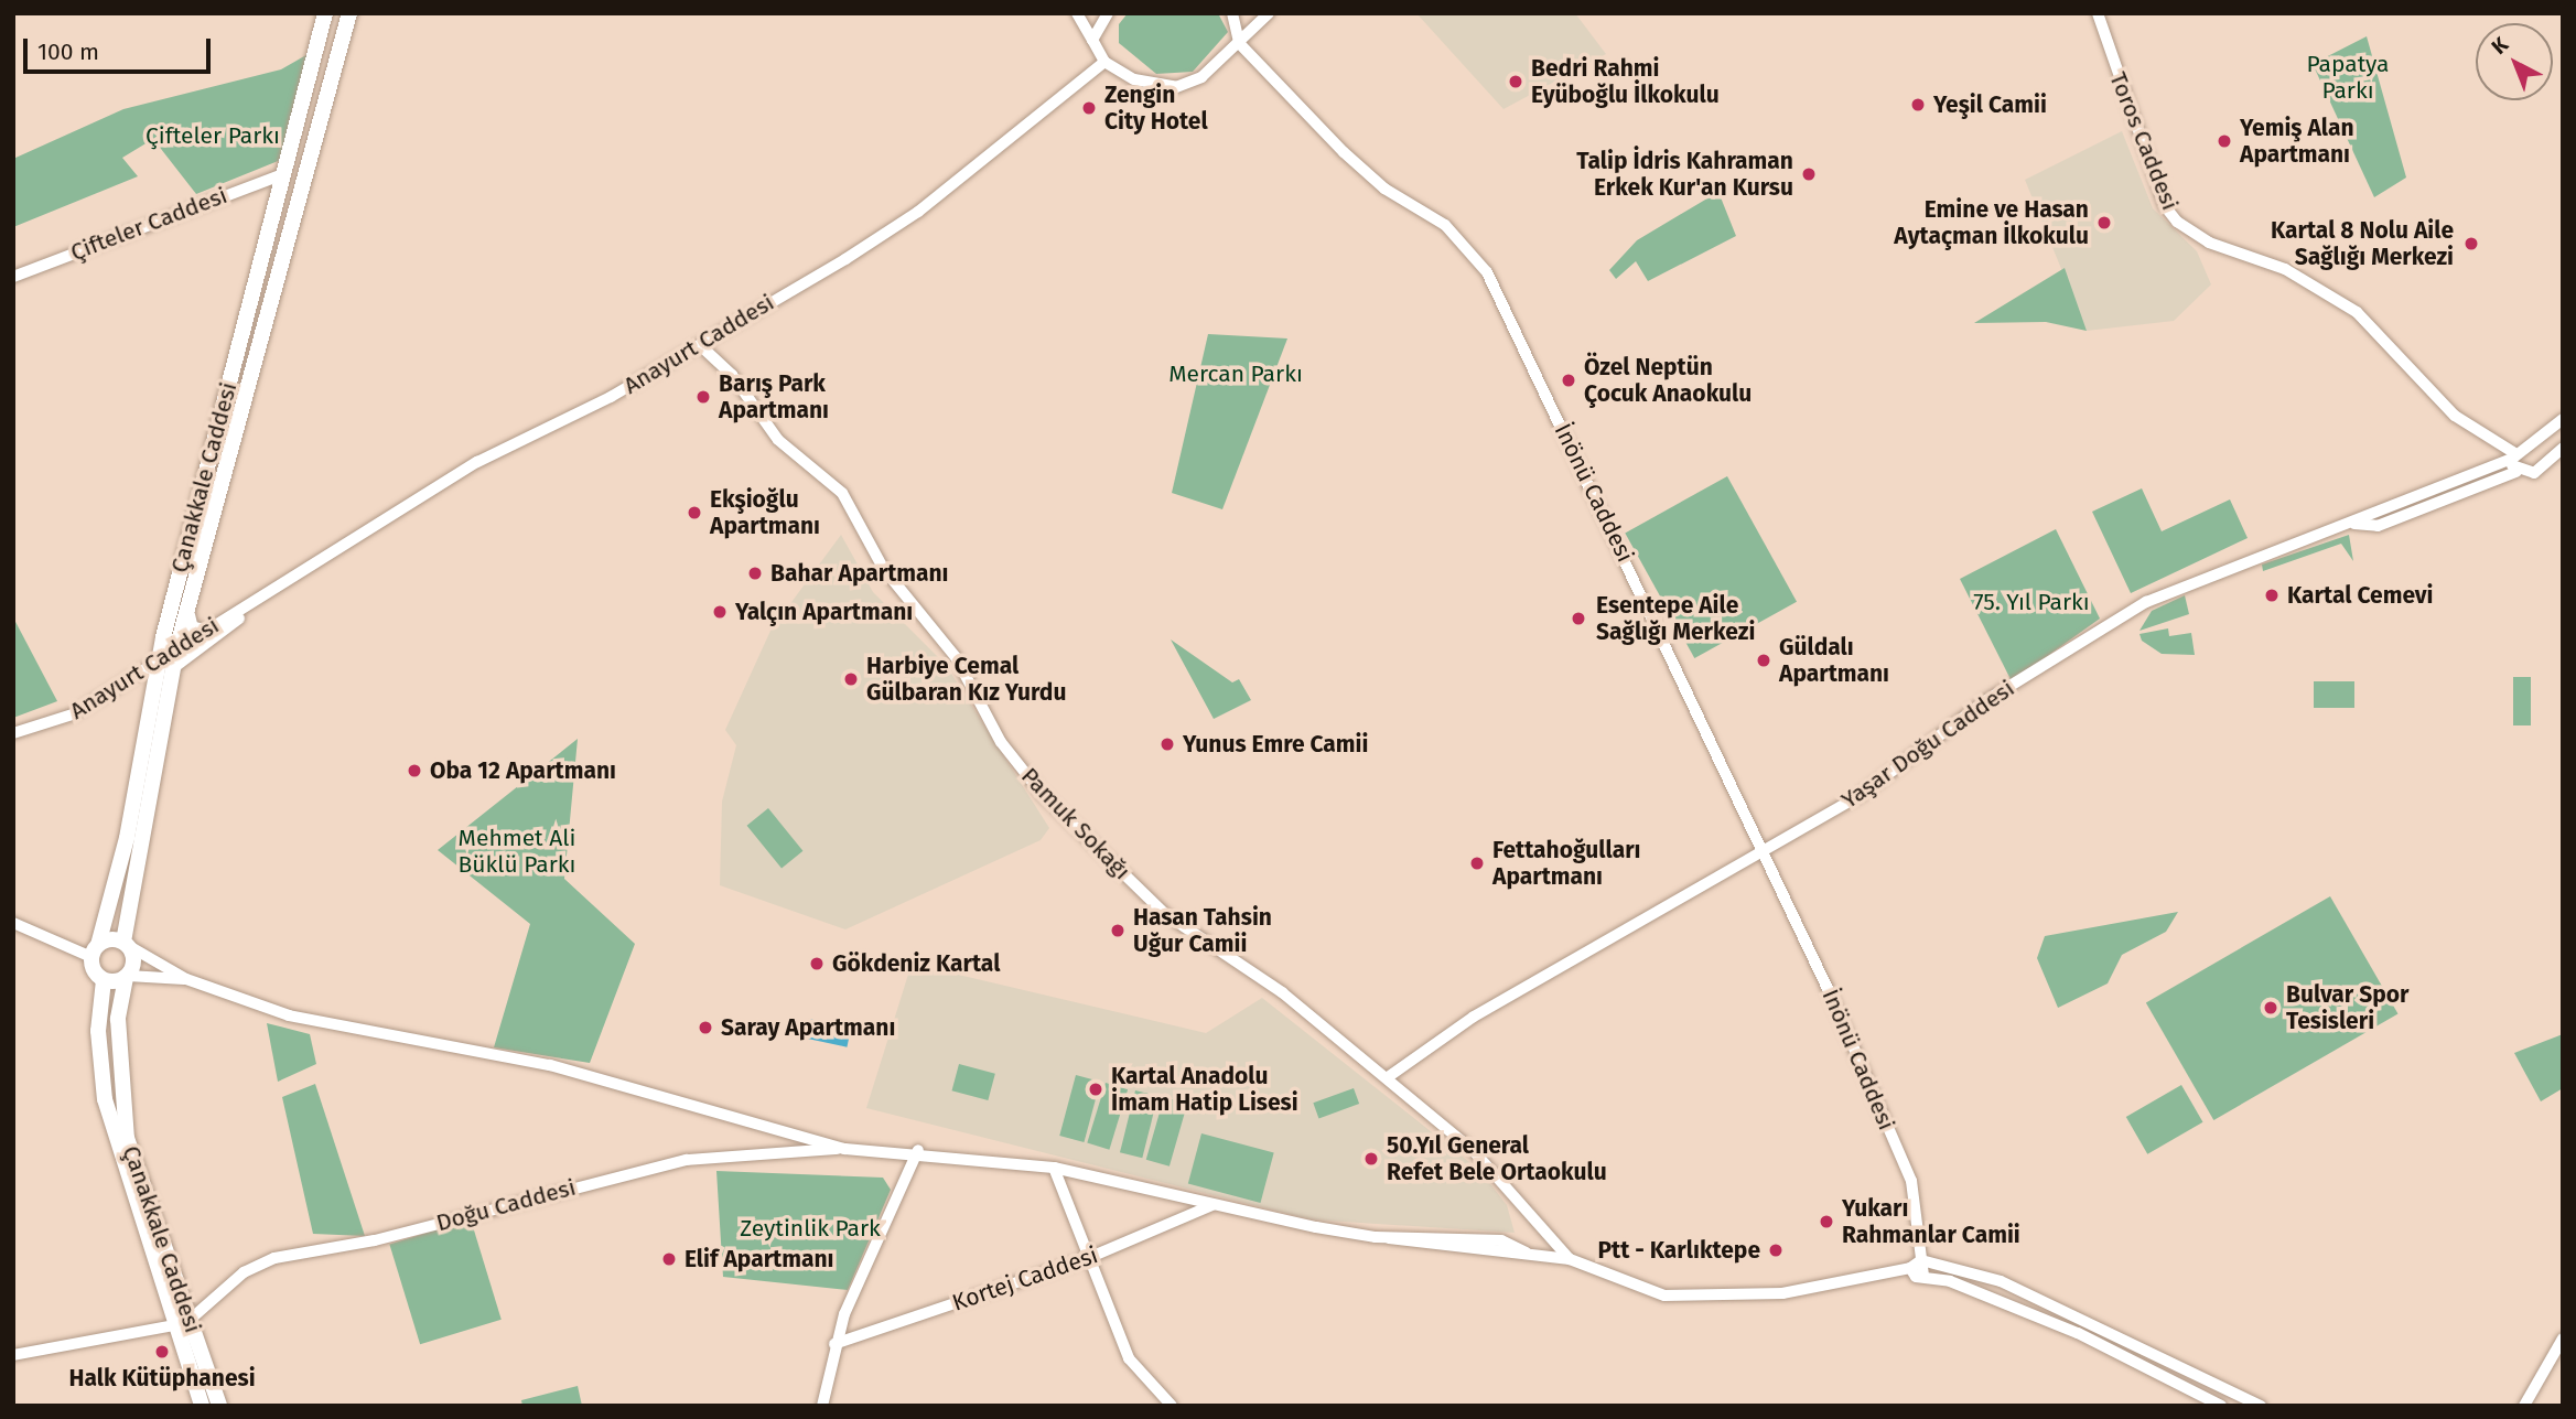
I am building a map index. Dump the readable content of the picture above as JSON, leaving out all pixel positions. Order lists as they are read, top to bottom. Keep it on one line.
{"streets":{"main road":["Çanakkale Caddesi"],"street":["Toros Caddesi","Çifteler Caddesi","Anayurt Caddesi","İnönü Caddesi","Yaşar Doğu Caddesi","Pamuk Sokağı","Doğu Caddesi","Kortej Caddesi"]},"crossings":[["Toros Caddesi","Yaşar Doğu Caddesi"],["Çifteler Caddesi","Çanakkale Caddesi"],["Anayurt Caddesi","Çanakkale Caddesi"],["Anayurt Caddesi","Pamuk Sokağı"],["Çanakkale Caddesi","Doğu Caddesi"],["İnönü Caddesi","Yaşar Doğu Caddesi"],["Yaşar Doğu Caddesi","Pamuk Sokağı"]],"parks":["Papatya Parkı","Çifteler Parkı","Mercan Parkı","75. Yıl Parkı","Mehmet Ali Büklü Parkı","Zeytinlik Park"],"places":["Bedri Rahmi Eyüboğlu İlkokulu","Yeşil Camii","Zengin City Hotel","Yemiş Alan Apartmanı","Talip İdris Kahraman Erkek Kur'an Kursu","Emine ve Hasan Aytaçman İlkokulu","Kartal 8 Nolu Aile Sağlığı Merkezi","Özel Neptün Çocuk Anaokulu","Barış Park Apartmanı","Ekşioğlu Apartmanı","Bahar Apartmanı","Kartal Cemevi","Yalçın Apartmanı","Esentepe Aile Sağlığı Merkezi","Güldalı Apartmanı","Harbiye Cemal Gülbaran Kız Yurdu","Yunus Emre Camii","Oba 12 Apartmanı","Fettahoğulları Apartmanı","Hasan Tahsin Uğur Camii","Gökdeniz Kartal","Bulvar Spor Tesisleri","Saray Apartmanı","Kartal Anadolu İmam Hatip Lisesi","50.Yıl General Refet Bele Ortaokulu","Yukarı Rahmanlar Camii","Ptt - Karlıktepe","Elif Apartmanı","Halk Kütüphanesi"],"scale_bar":"100 m","north":"top left"}
